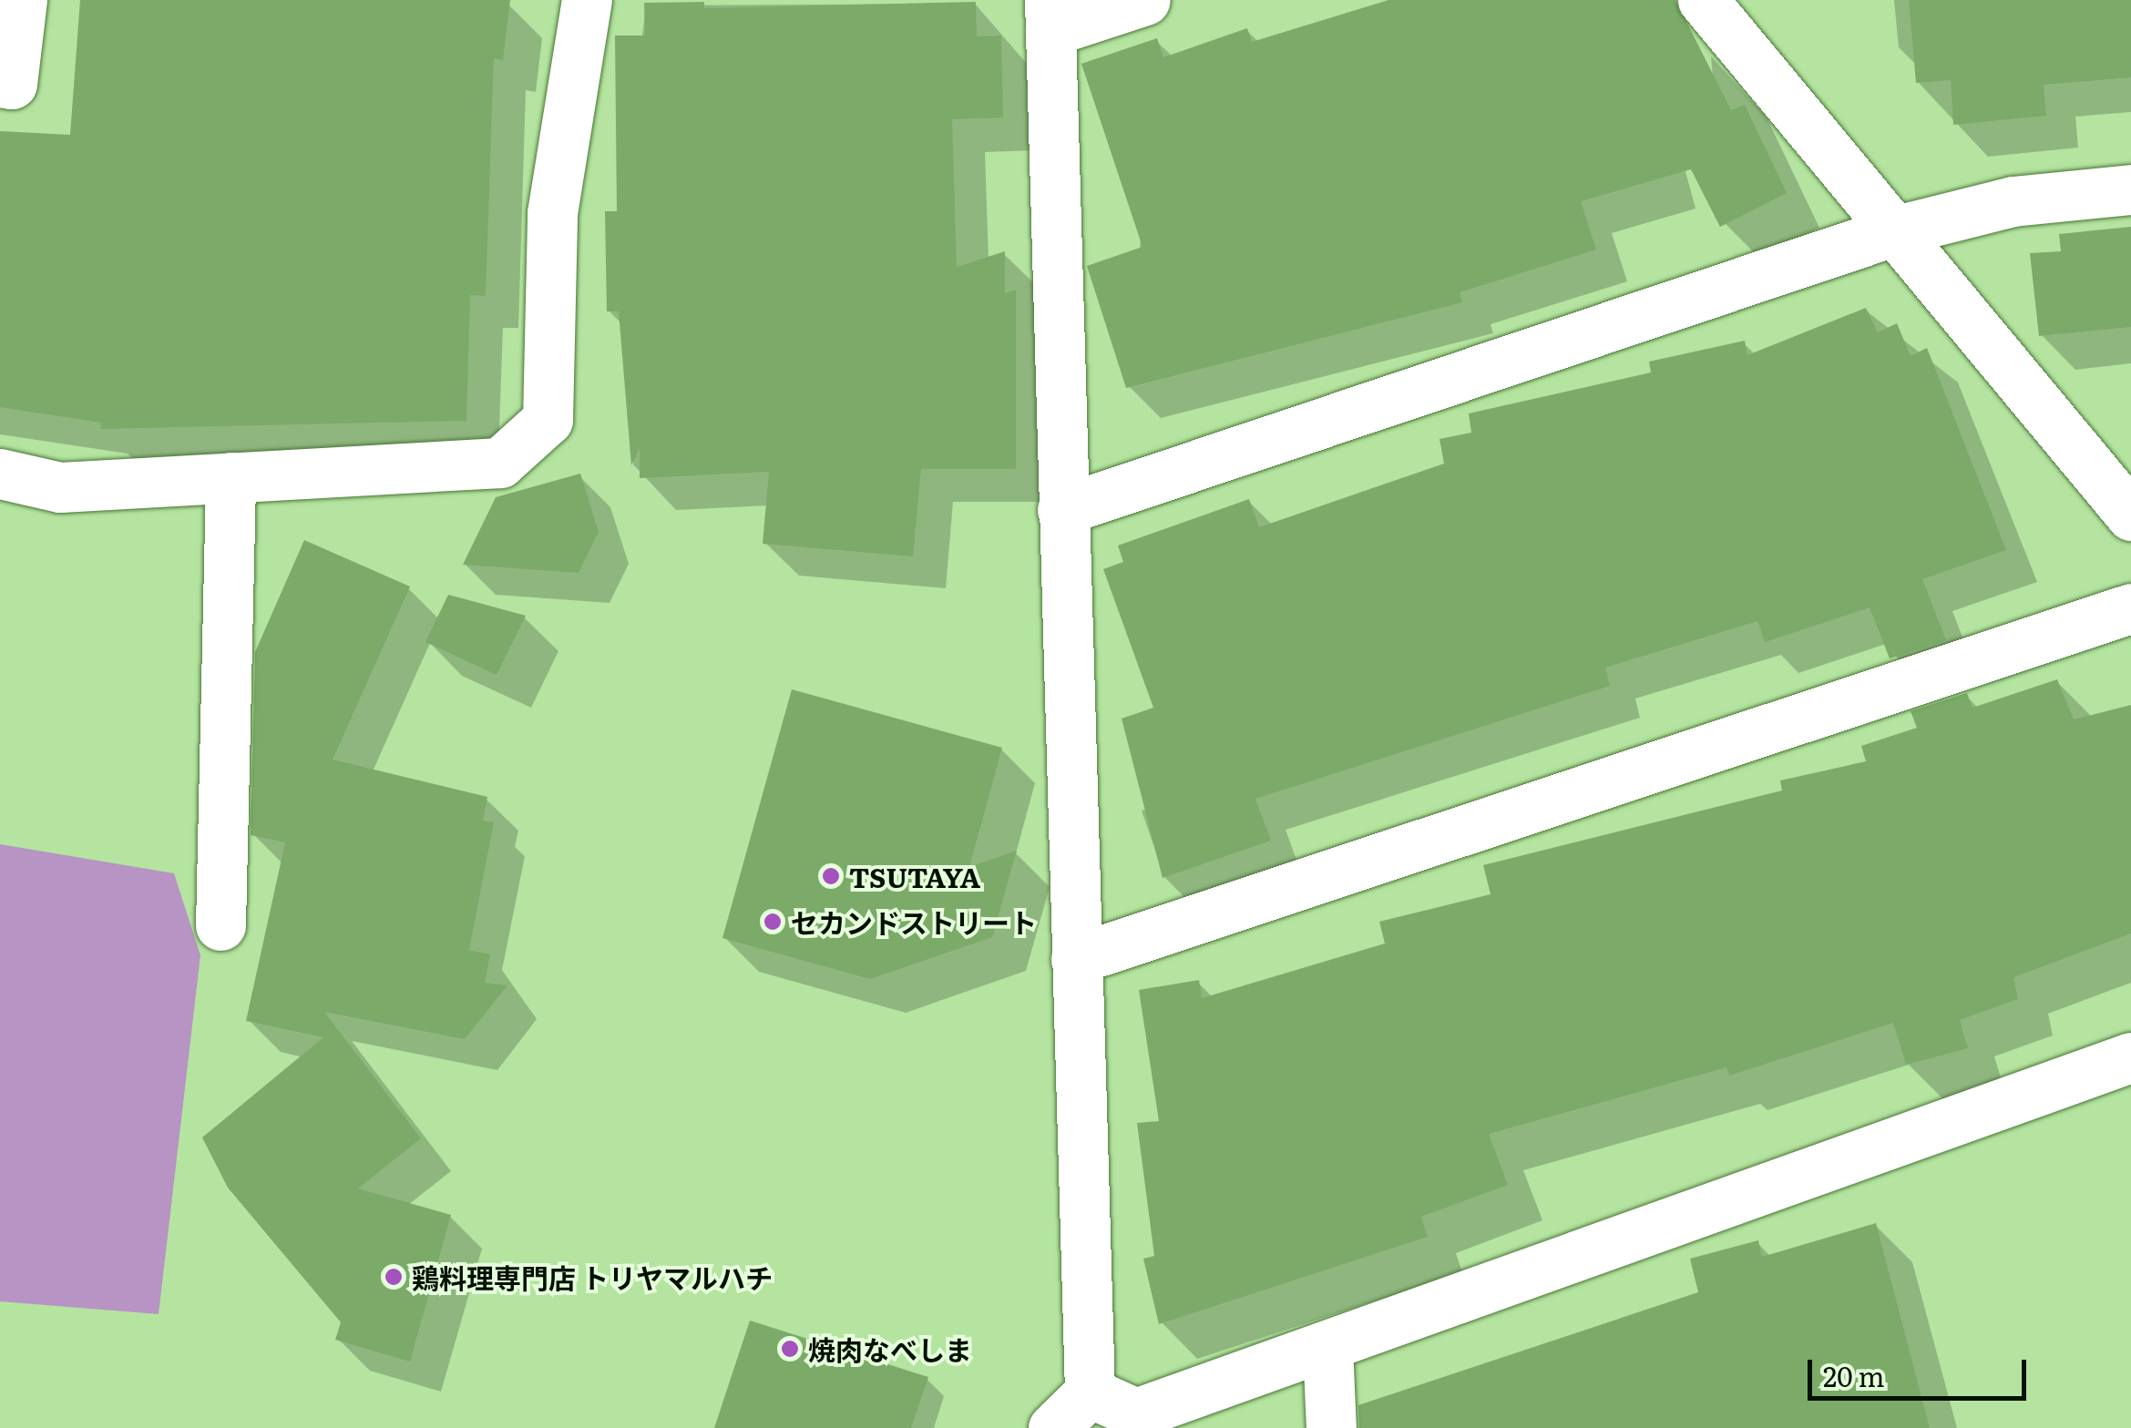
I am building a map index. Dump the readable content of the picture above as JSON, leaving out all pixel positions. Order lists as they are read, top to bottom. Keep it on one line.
{"places":["TSUTAYA","セカンドストリート","鶏料理専門店 トリヤマルハチ","焼肉なべしま"],"scale_bar":"20 m"}
